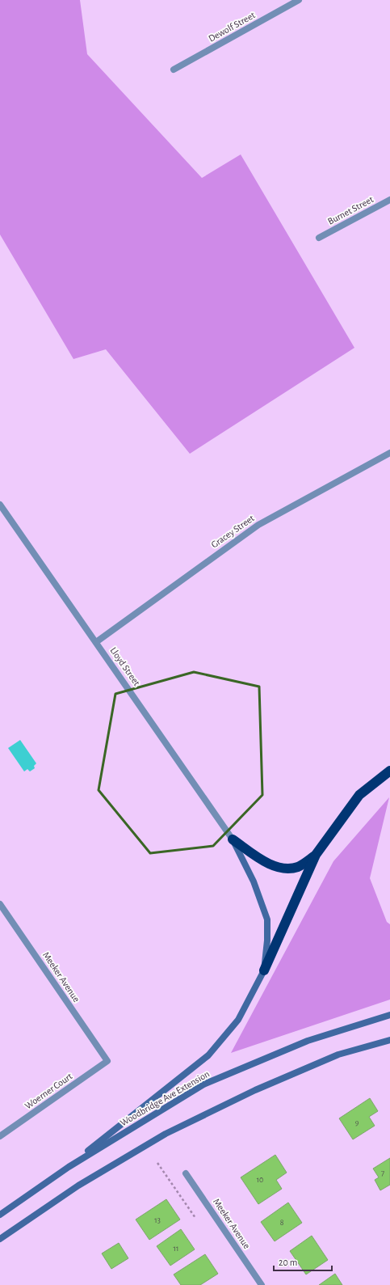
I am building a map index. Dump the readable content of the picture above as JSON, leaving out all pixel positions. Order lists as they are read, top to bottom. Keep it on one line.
{"streets":{"main road":["Woodbridge Ave Extension"],"street":["Dewolf Street","Burnet Street","Gracey Street","Lloyd Street","Meeker Avenue","Woerner Court"]},"crossings":[["Gracey Street","Lloyd Street"],["Meeker Avenue","Woerner Court"]],"house_numbers":["9","7","10","13","8","11"],"scale_bar":"20 m"}
